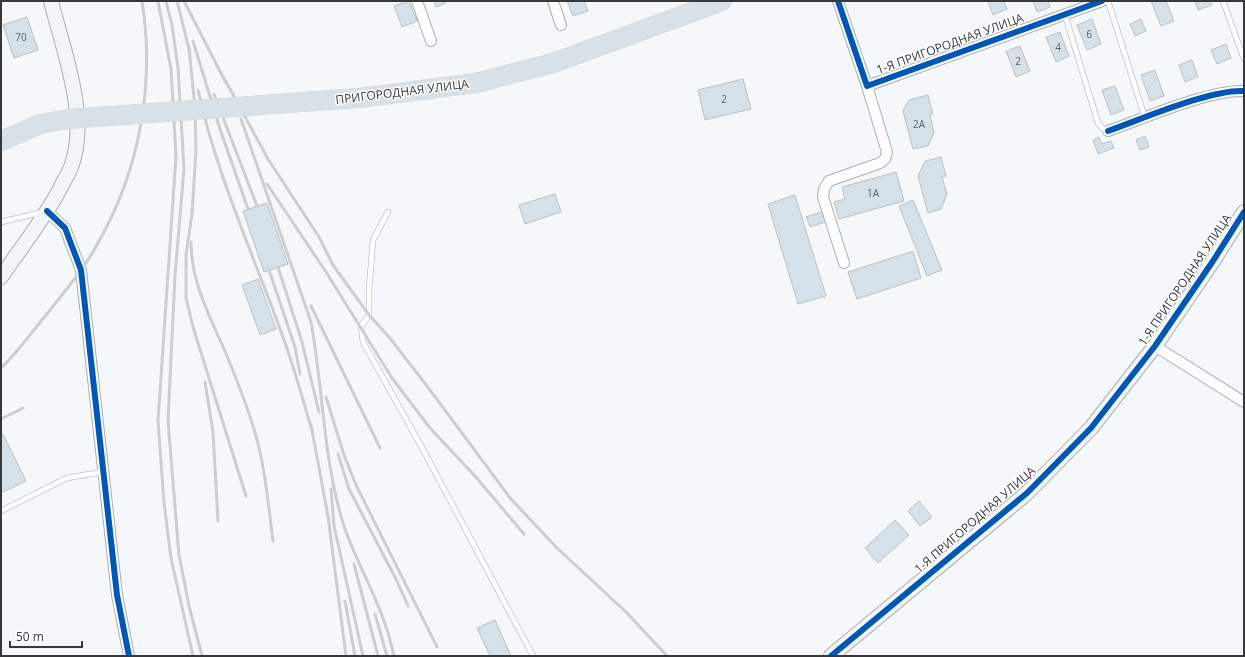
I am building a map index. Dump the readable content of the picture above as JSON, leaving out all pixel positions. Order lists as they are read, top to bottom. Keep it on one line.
{"streets":{"highway":["ПРИГОРОДНАЯ УЛИЦА"],"street":["1-Я ПРИГОРОДНАЯ УЛИЦА"]},"house_numbers":["6","70","4","2","2","2А","1А"],"scale_bar":"50 m"}
